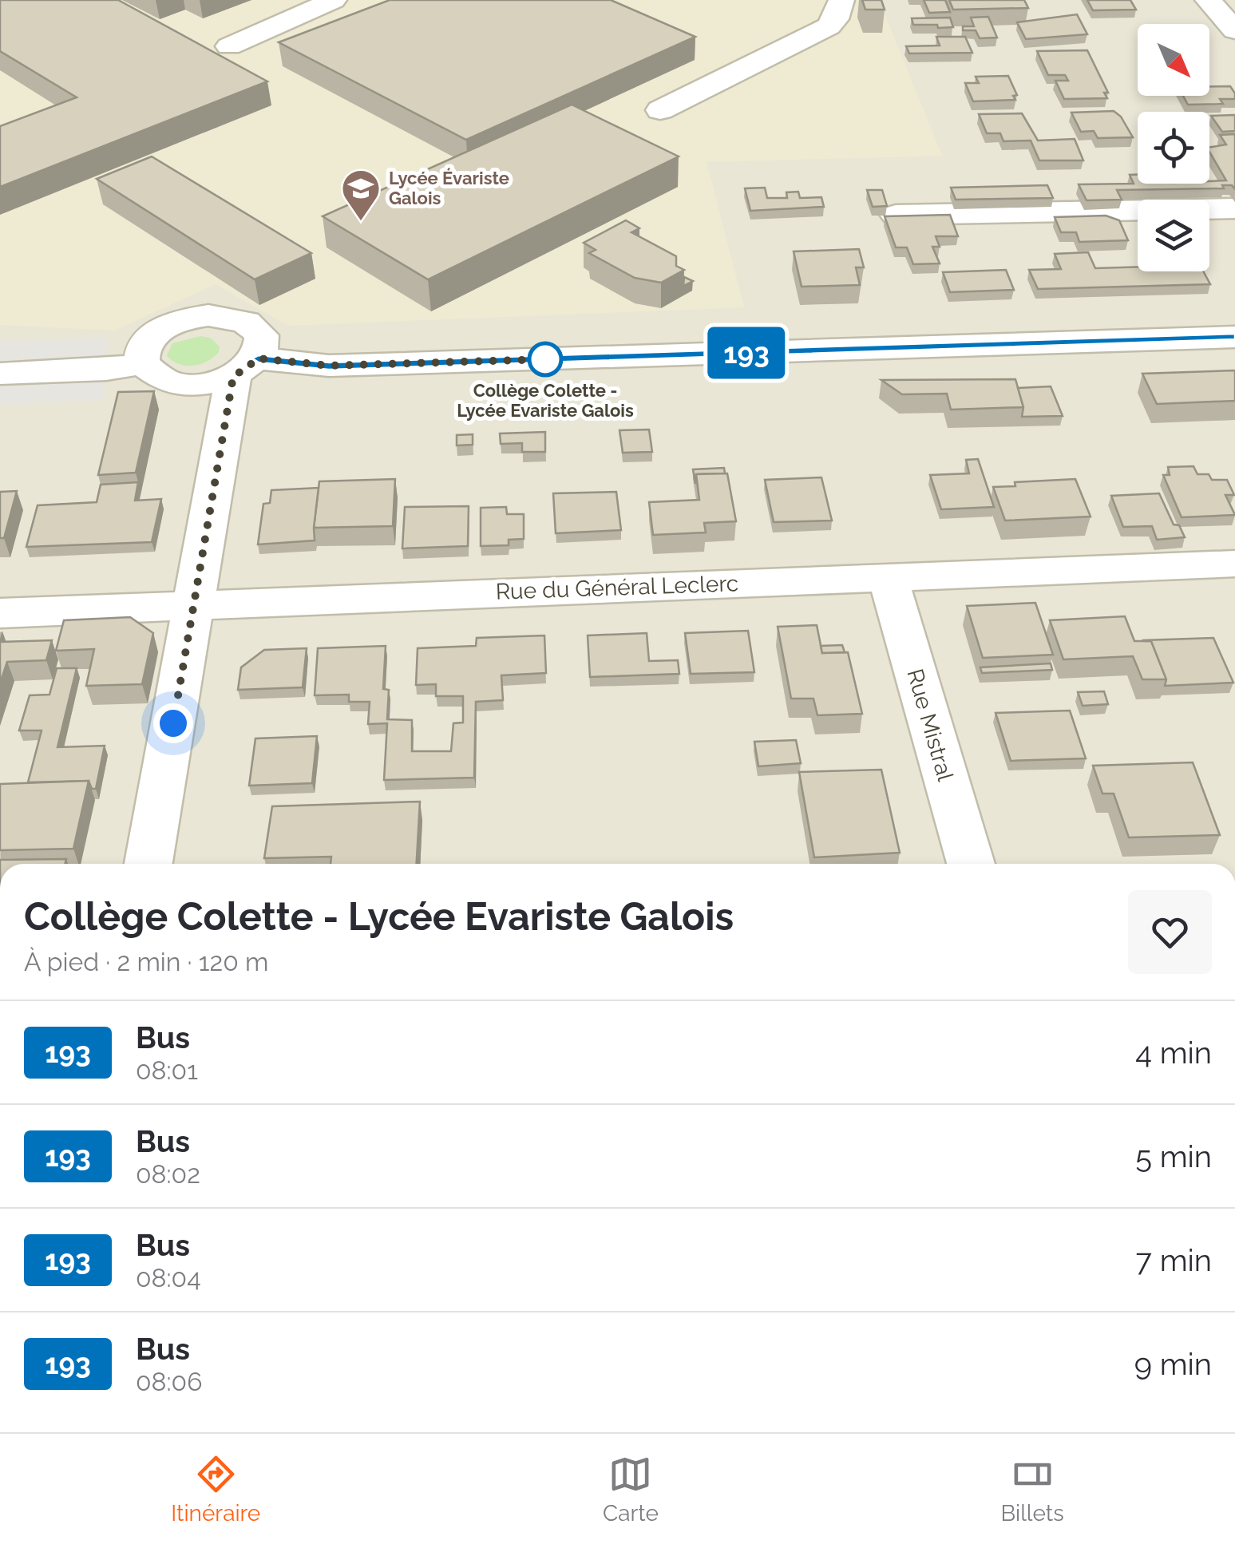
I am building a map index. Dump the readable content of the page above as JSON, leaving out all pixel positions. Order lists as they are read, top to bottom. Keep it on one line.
{"streets":{"street":["Rue du Général Leclerc","Rue Mistral"]},"crossings":[["Rue du Général Leclerc","Rue Mistral"]],"places":{"school or university":["Lycée Évariste Galois"],"other":["Collège Colette - Lycée Evariste Galois"]},"lines":["bus line 193"],"north":"bottom right","page":{"on_map":"193","heading":["Collège Colette - Lycée Evariste Galois","À pied · 2 min · 120 m"],"list":[{"mark":"193","name":"Bus","note":"08:01","value":"4 min"},{"mark":"193","name":"Bus","note":"08:02","value":"5 min"},{"mark":"193","name":"Bus","note":"08:04","value":"7 min"},{"mark":"193","name":"Bus","note":"08:06","value":"9 min"}],"tabs":["Itinéraire","Carte","Billets"]}}
